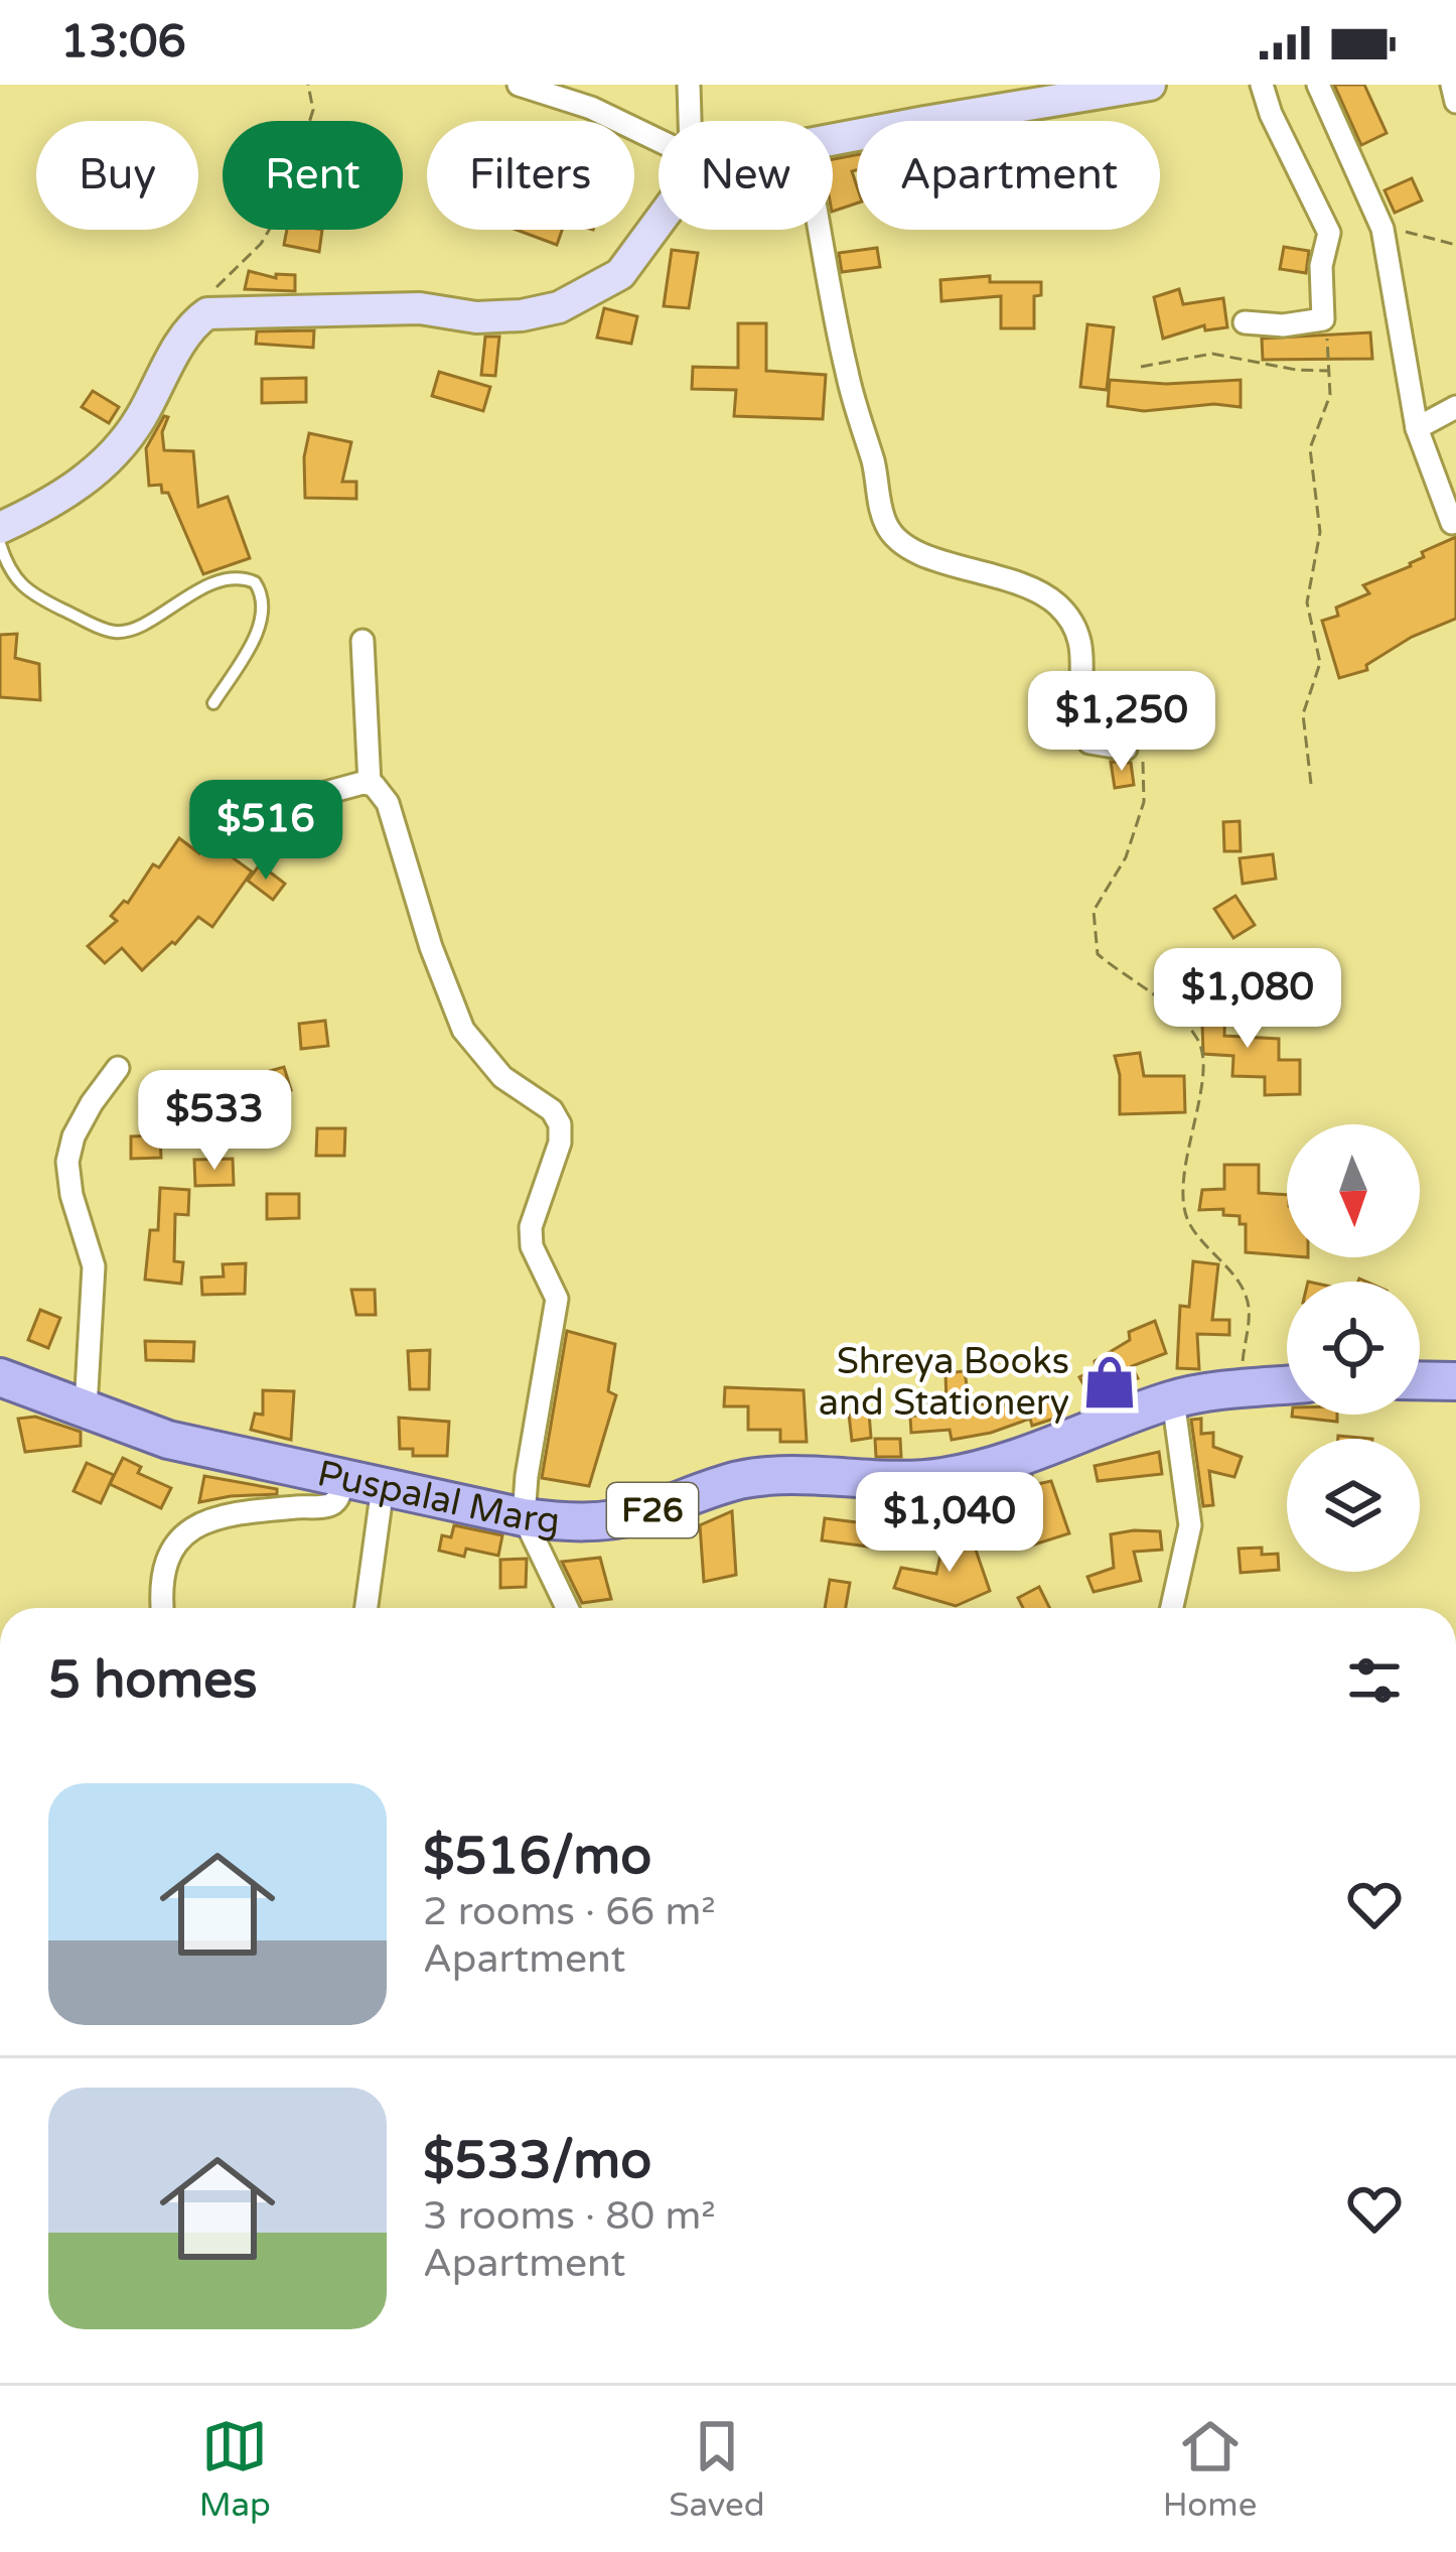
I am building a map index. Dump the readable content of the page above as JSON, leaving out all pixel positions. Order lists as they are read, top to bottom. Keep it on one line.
{"streets":{"main road":["Puspalal Marg","F26"]},"places":{"shop":["Shreya Books and Stationery"]},"north":"bottom","page":{"status":"13:06","chip":["Buy","Rent","Filters","New","Apartment"],"price":["$1,250","$516","$1,080","$533","$1,040"],"heading":"5 homes","list":[{"name":"$516/mo","note":"2 rooms · 66 m² · Apartment"},{"name":"$533/mo","note":"3 rooms · 80 m² · Apartment"}],"tabs":["Map","Saved","Home"]}}
